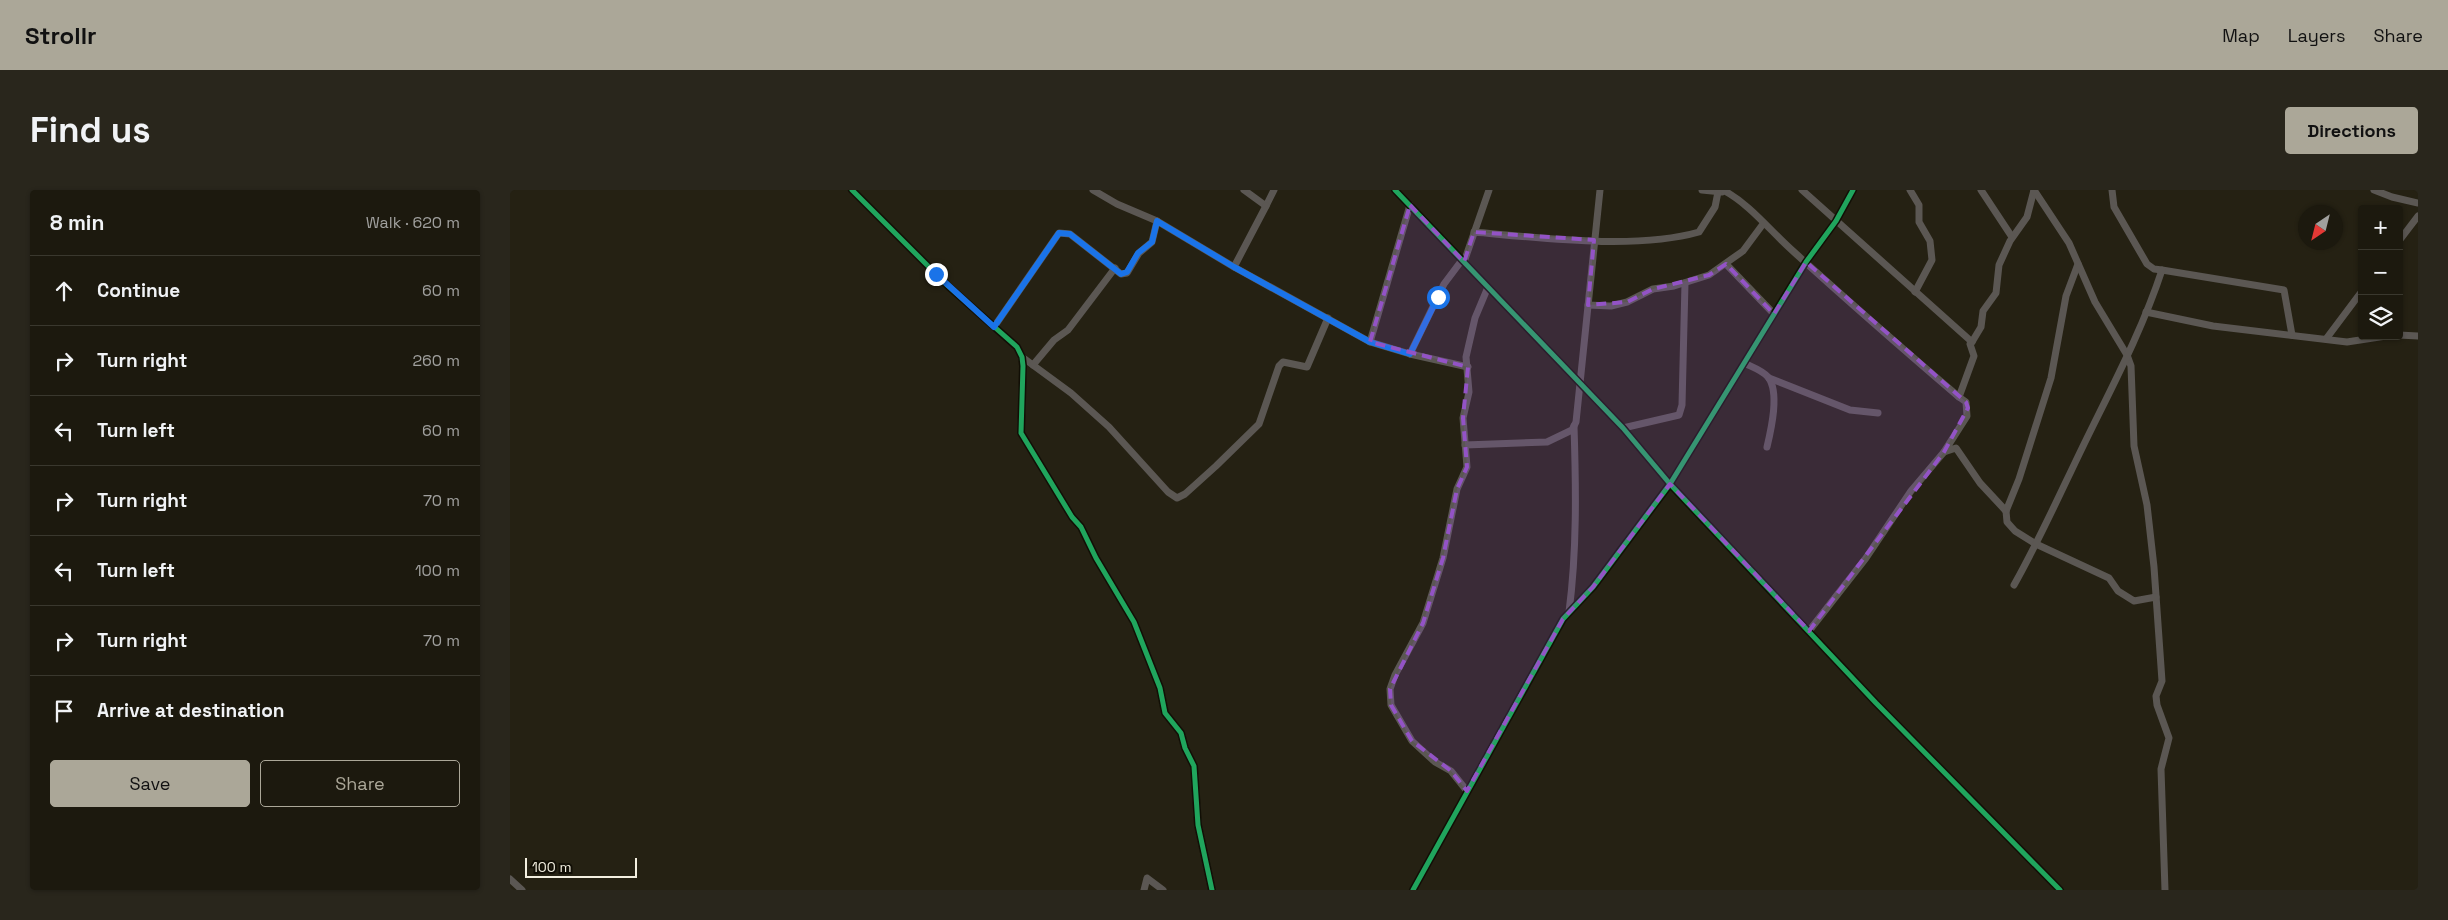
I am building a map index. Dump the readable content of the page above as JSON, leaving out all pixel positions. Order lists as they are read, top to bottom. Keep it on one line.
{"scale_bar":"100 m","north":"bottom left","page":{"header":"Strollr","nav":["Map","Layers","Share"],"buttons":["Directions",["Save","Share"]],"title":"Find us","heading":["8 min","Walk · 620 m"],"map_buttons":["+","−"],"list":[["Continue","60 m"],["Turn right","260 m"],["Turn left","60 m"],["Turn right","70 m"],["Turn left","100 m"],["Turn right","70 m"],"Arrive at destination"],"scale":"100 m"}}
